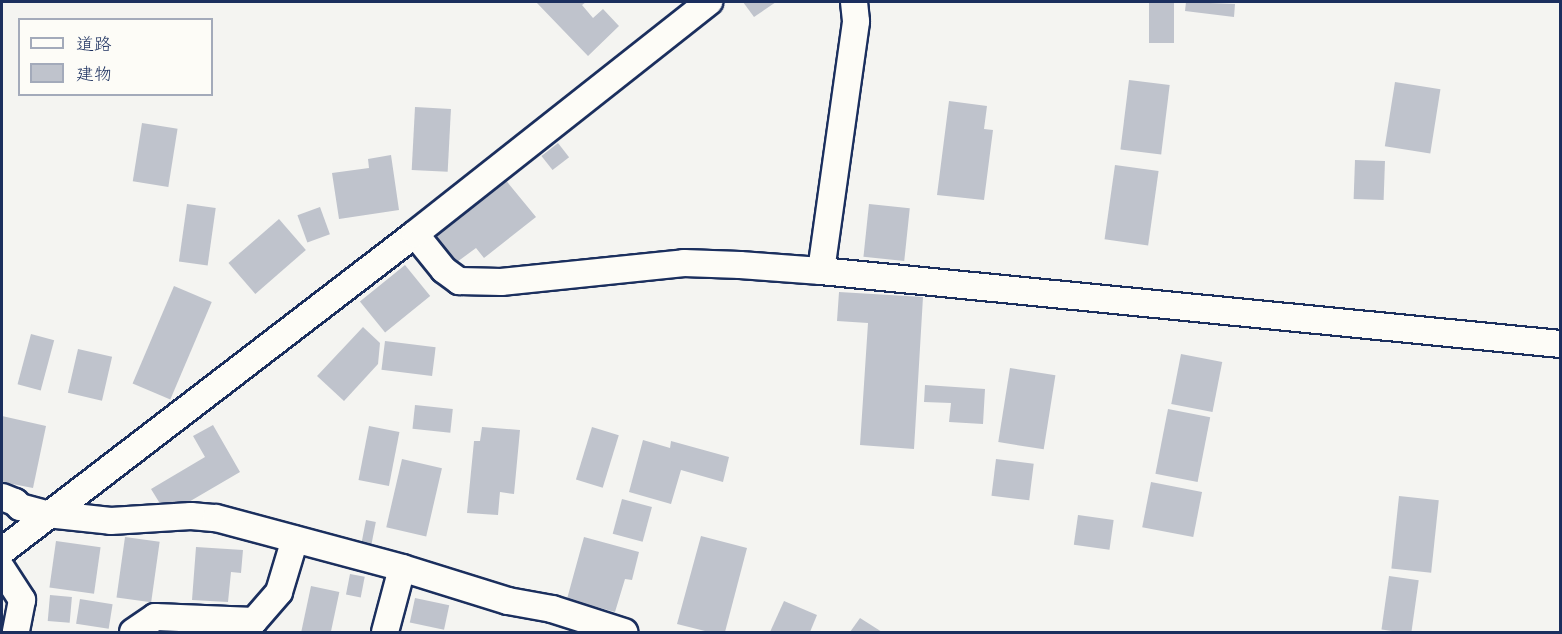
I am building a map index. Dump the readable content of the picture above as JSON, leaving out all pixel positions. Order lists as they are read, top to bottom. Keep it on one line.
{"legend":["道路","建物"]}
